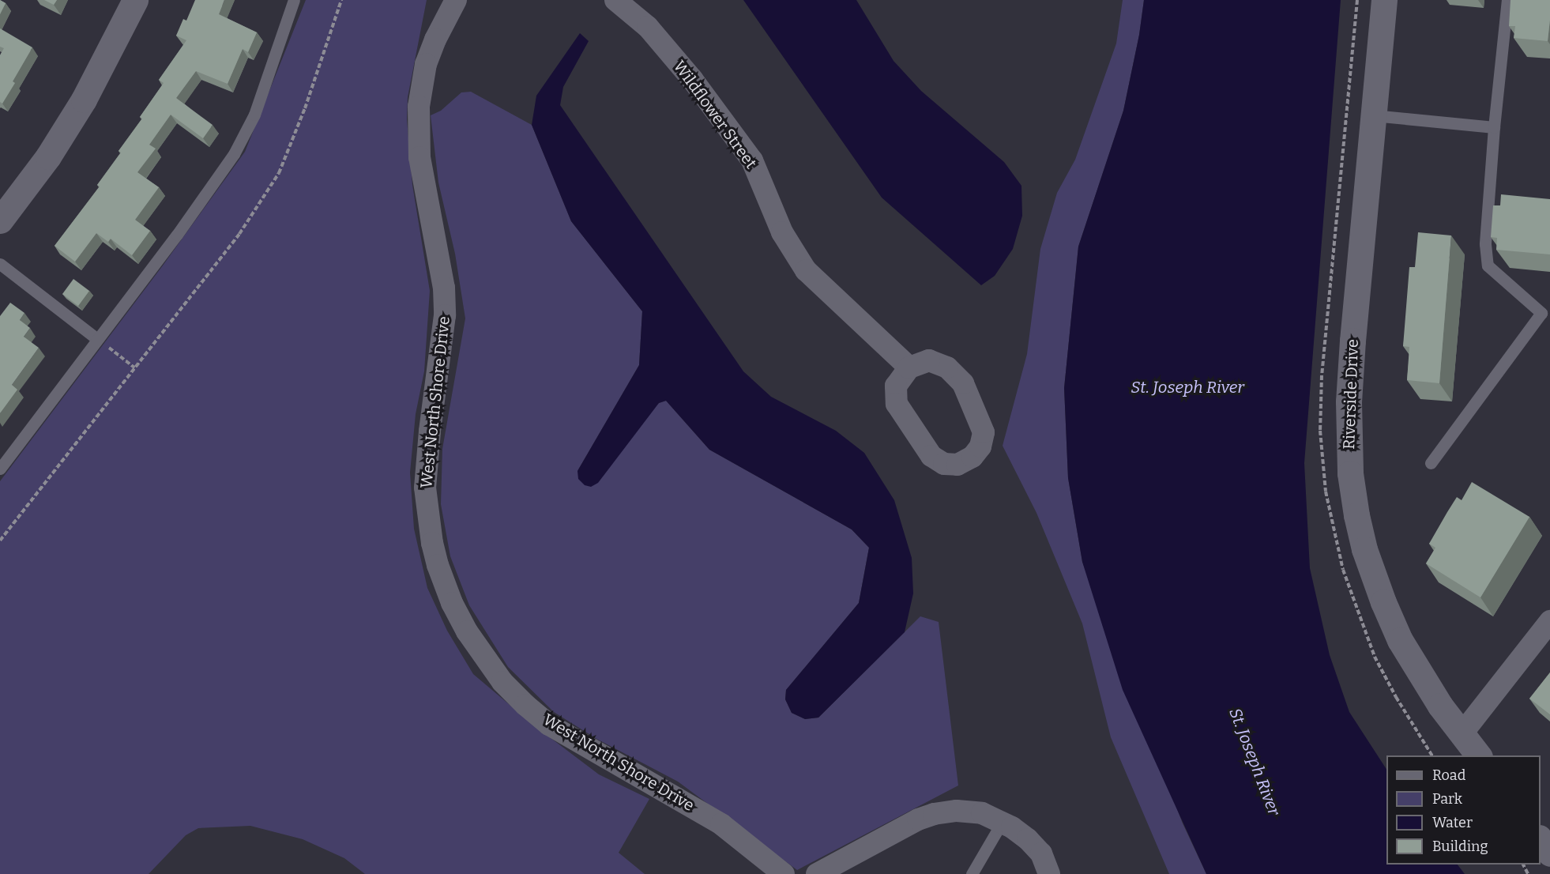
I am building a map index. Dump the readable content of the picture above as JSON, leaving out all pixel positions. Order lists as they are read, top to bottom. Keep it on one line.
{"streets":{"street":["Wildflower Street","Riverside Drive","West North Shore Drive"]},"water":["St. Joseph River"],"legend":["Road","Park","Water","Building"]}
